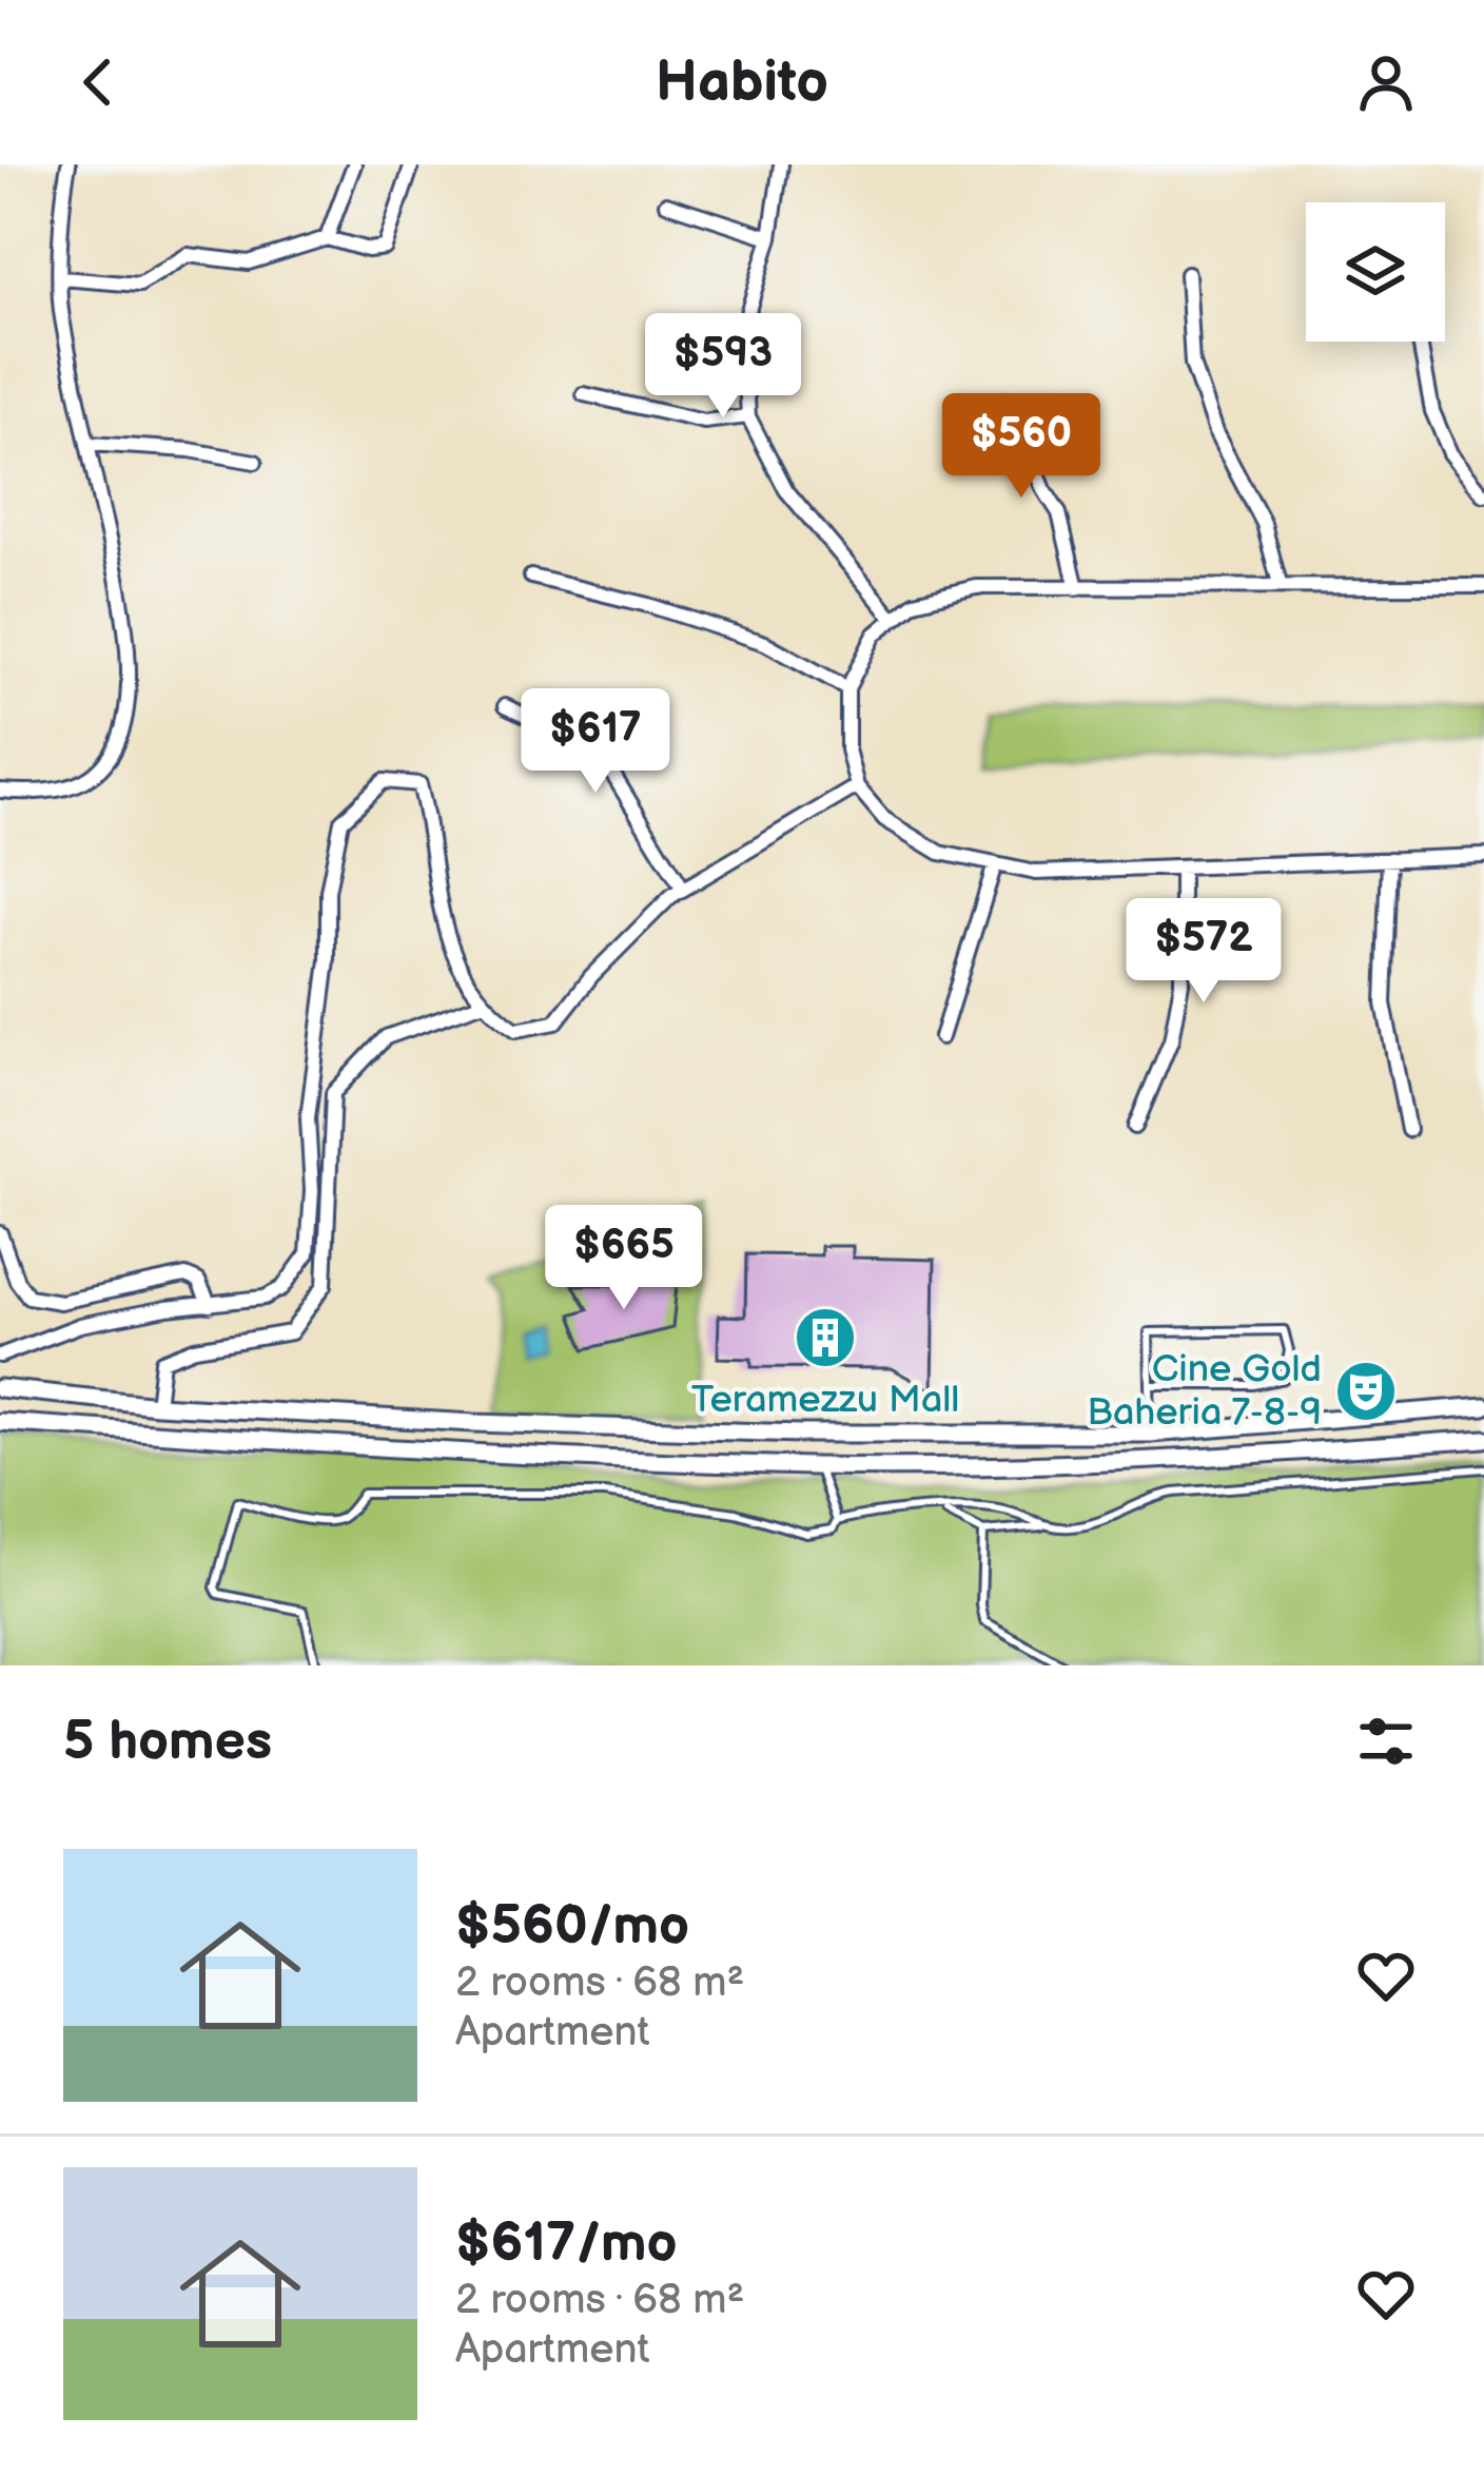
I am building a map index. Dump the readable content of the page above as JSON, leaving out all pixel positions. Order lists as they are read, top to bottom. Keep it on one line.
{"places":{"building":["Teramezzu Mall"],"theatre":["Cine Gold Baheria 7-8-9"]},"page":{"header":"Habito","price":["$593","$560","$617","$572","$665"],"heading":"5 homes","list":[{"name":"$560/mo","note":"2 rooms · 68 m² · Apartment"},{"name":"$617/mo","note":"2 rooms · 68 m² · Apartment"}]}}
